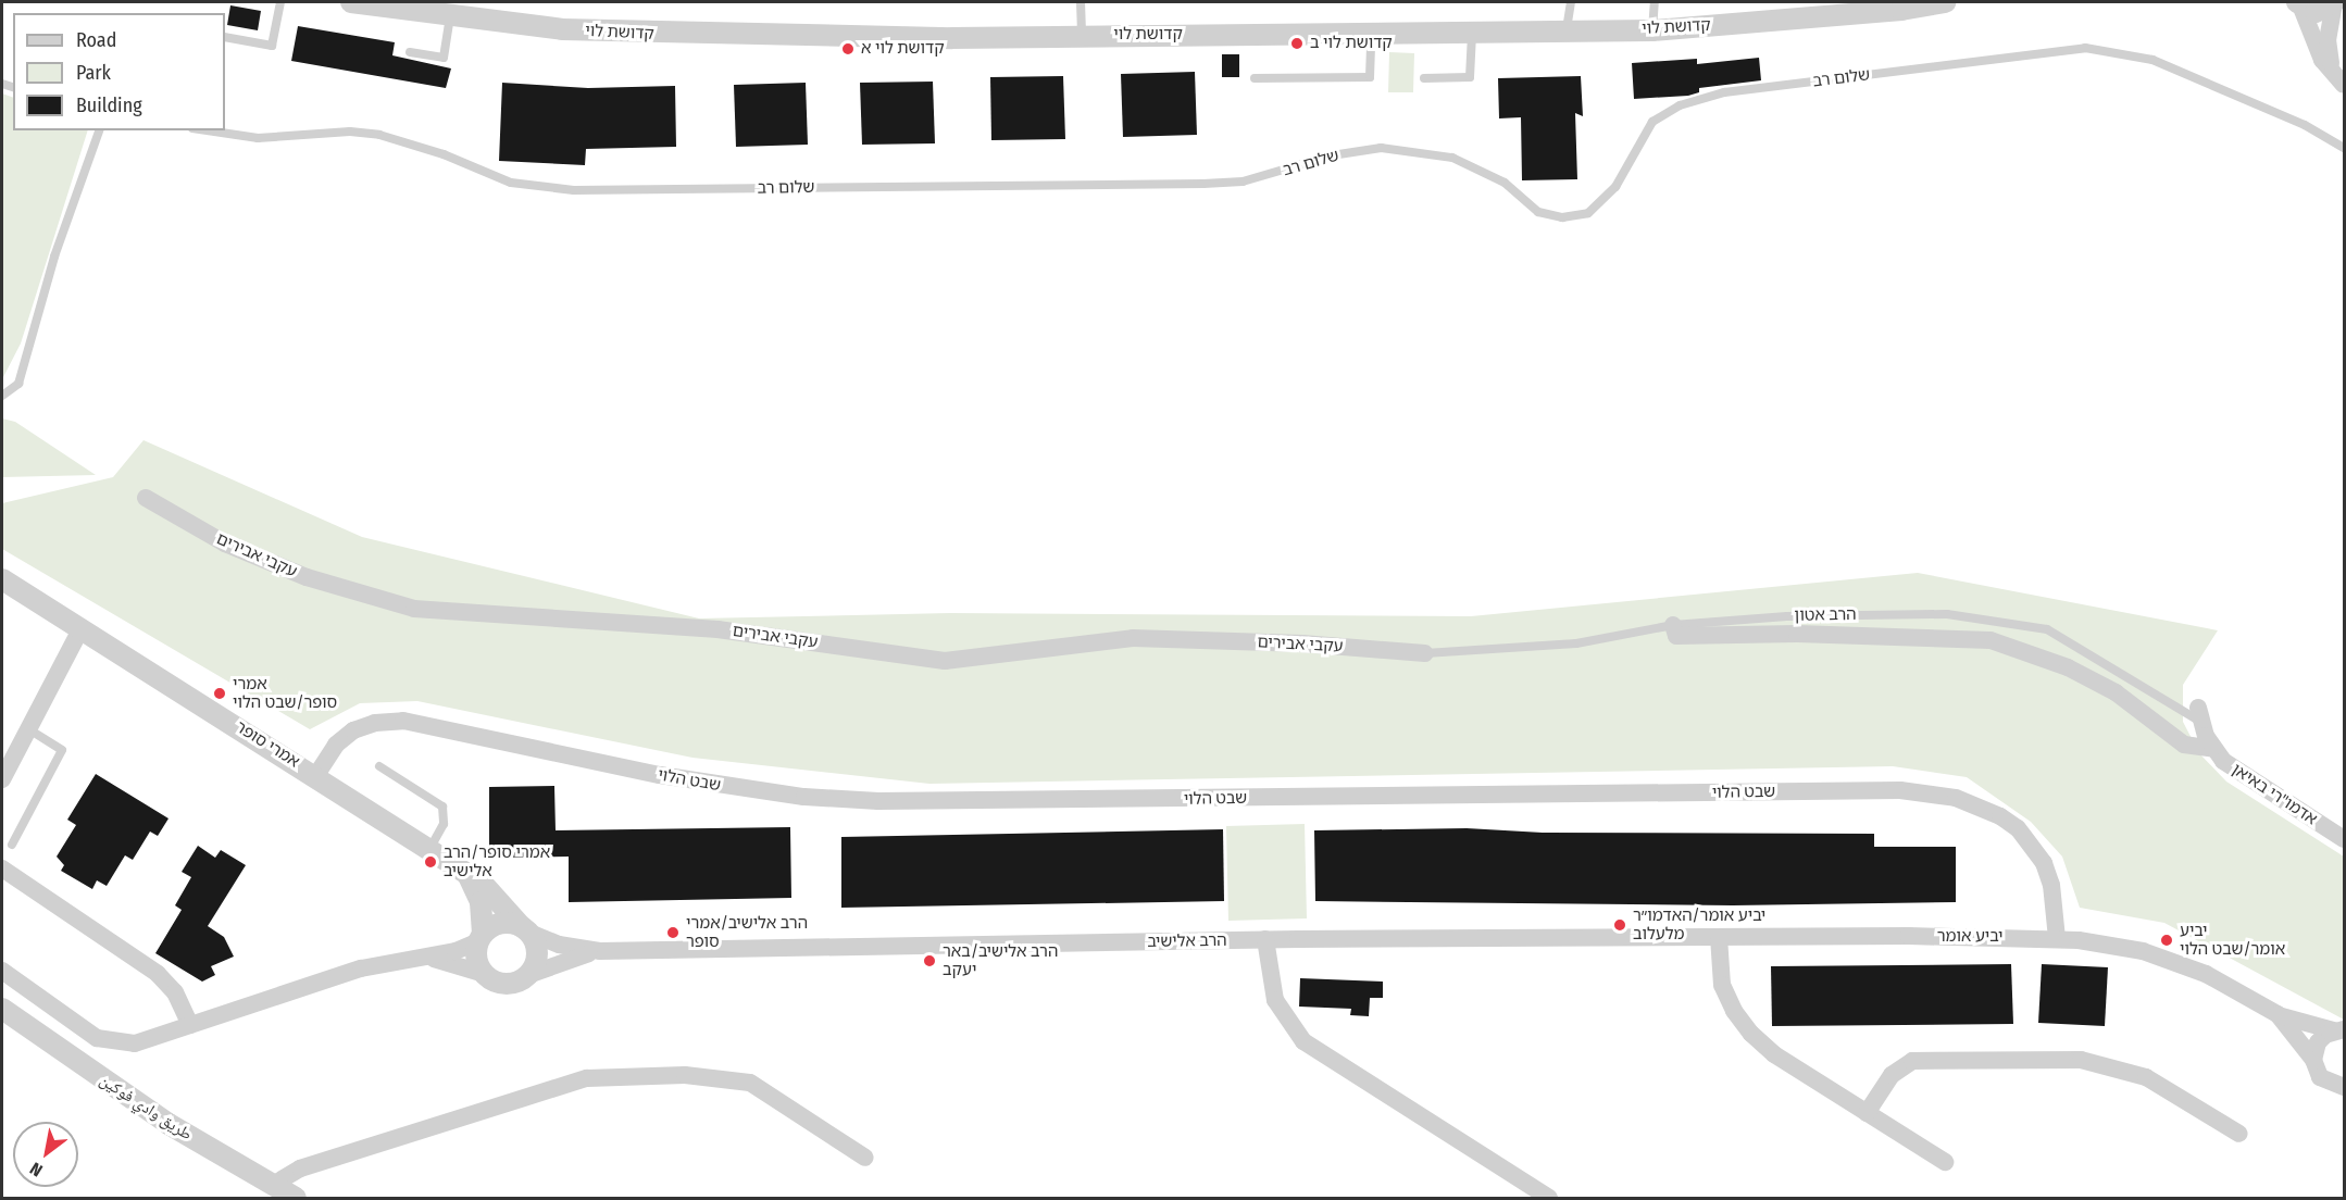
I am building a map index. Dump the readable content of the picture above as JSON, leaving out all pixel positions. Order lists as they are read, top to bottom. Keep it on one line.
{"streets":{"street":["קדושת לוי","עקבי אבירים","אמרי סופר","שבט הלוי","אדמו\"רי באיאן","יביע אומר","הרב אלישיב","طريق وادي فوکين"],"lane":["שלום רב","הרב אטון"]},"crossings":[["עקבי אבירים","הרב אטון"],["הרב אטון","אדמו\"רי באיאן"],["אמרי סופר","שבט הלוי"],["שבט הלוי","יביע אומר"],["יביע אומר","הרב אלישיב"]],"places":["קדושת לוי ב","קדושת לוי א","אמרי סופר/שבט הלוי","אמרי סופר/הרב אלישיב","יביע אומר/האדמו״ר מלעלוב","הרב אלישיב/אמרי סופר","יביע אומר/שבט הלוי","הרב אלישיב/באר יעקב"],"legend":["Road","Park","Building"],"north":"bottom left"}
